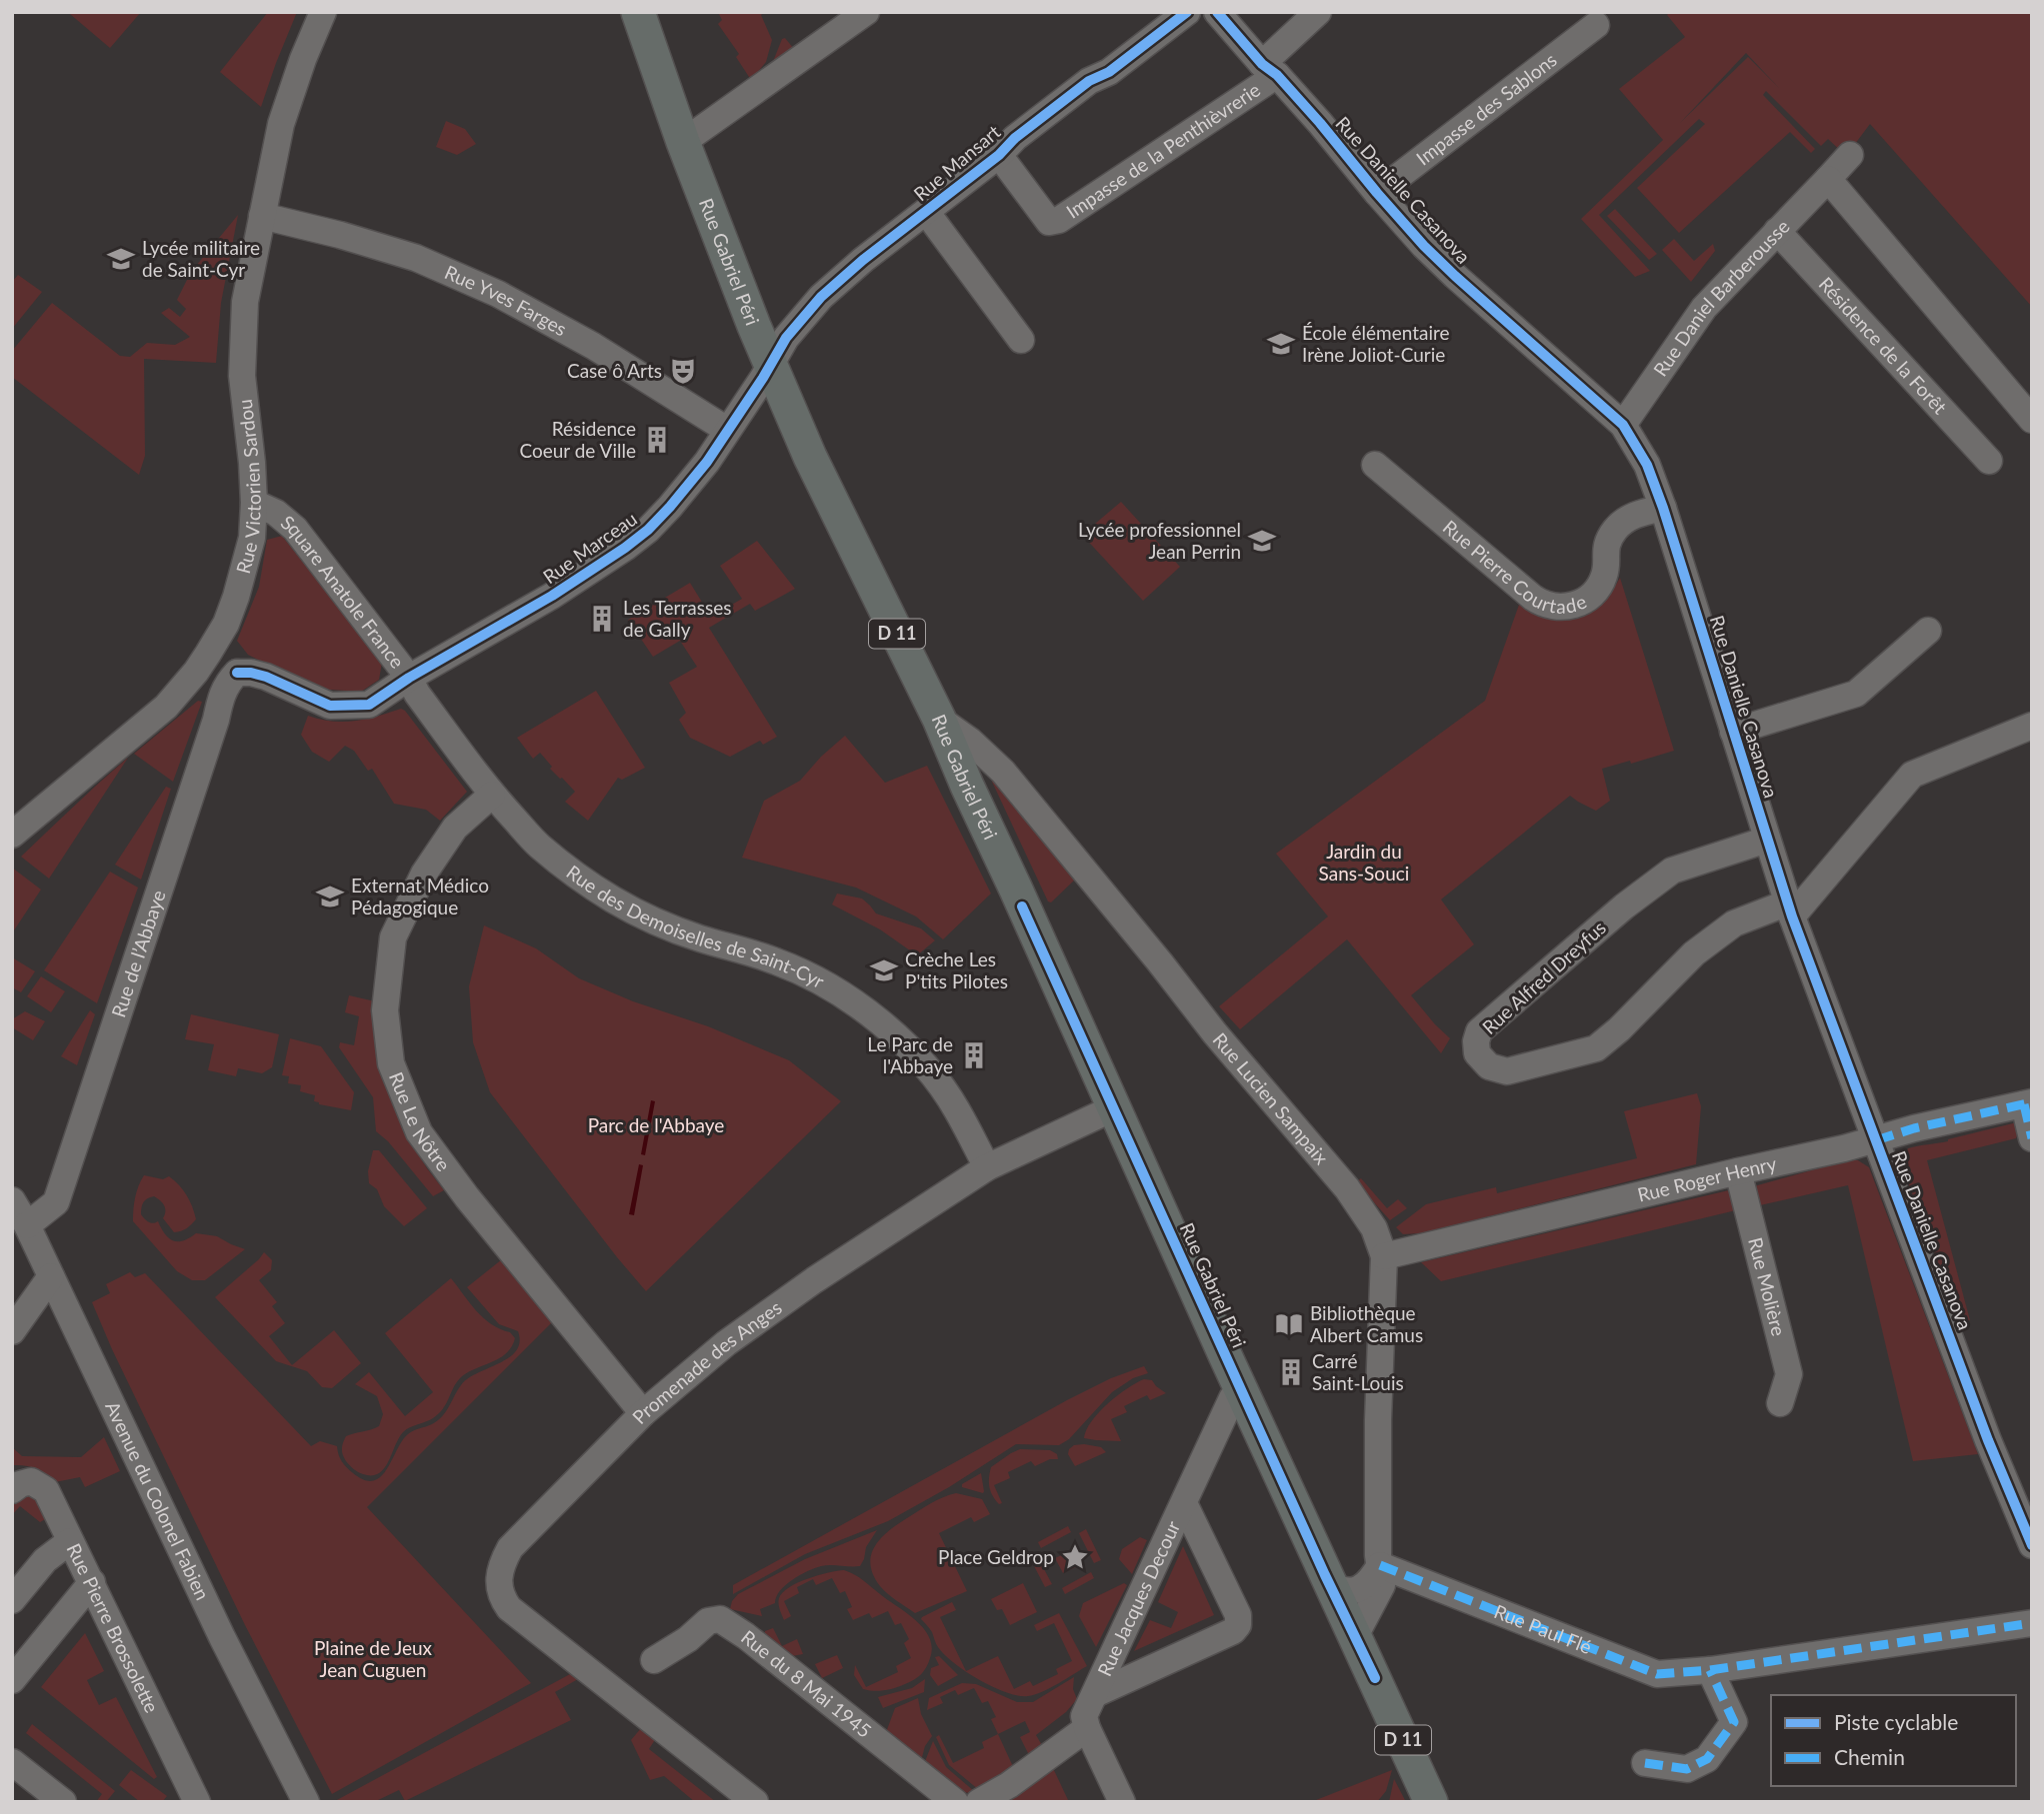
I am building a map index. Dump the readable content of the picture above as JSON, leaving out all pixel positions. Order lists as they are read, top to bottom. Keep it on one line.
{"streets":{"main road":["Rue Gabriel Péri","D 11"],"street":["Impasse des Sablons","Impasse de la Penthièvrerie","Rue Mansart","Rue Danielle Casanova","Rue Daniel Barberousse","Rue Yves Farges","Résidence de la Forêt","Rue Victorien Sardou","Rue Marceau","Rue Pierre Courtade","Square Anatole France","Rue des Demoiselles de Saint-Cyr","Rue de l’Abbaye","Rue Alfred Dreyfus","Rue Lucien Sampaix","Rue Le Nôtre","Rue Roger Henry","Rue Molière","Promenade des Anges","Avenue du Colonel Fabien","Rue Jacques Decour","Rue Pierre Brossolette","Rue Paul Flé","Rue du 8 Mai 1945"]},"crossings":[["Impasse des Sablons","Rue Danielle Casanova"],["Impasse de la Penthièvrerie","Rue Mansart"],["Impasse de la Penthièvrerie","Rue Danielle Casanova"],["Rue Mansart","Rue Gabriel Péri"],["Rue Mansart","Rue Marceau"],["Rue Danielle Casanova","Rue Daniel Barberousse"],["Rue Danielle Casanova","Rue Pierre Courtade"],["Rue Danielle Casanova","Rue Alfred Dreyfus"],["Rue Danielle Casanova","Rue Roger Henry"],["Rue Gabriel Péri","Rue Marceau"],["Rue Gabriel Péri","Rue Lucien Sampaix"],["Rue Gabriel Péri","Promenade des Anges"],["Rue Gabriel Péri","Rue Jacques Decour"],["Rue Daniel Barberousse","Résidence de la Forêt"],["Rue Yves Farges","Rue Victorien Sardou"],["Rue Yves Farges","Rue Marceau"],["Rue Victorien Sardou","Square Anatole France"],["Rue Marceau","Square Anatole France"],["Rue Marceau","Rue des Demoiselles de Saint-Cyr"],["Square Anatole France","Rue des Demoiselles de Saint-Cyr"],["Square Anatole France","Rue de l’Abbaye"],["Rue des Demoiselles de Saint-Cyr","Rue Le Nôtre"],["Rue des Demoiselles de Saint-Cyr","Promenade des Anges"],["Rue de l’Abbaye","Avenue du Colonel Fabien"],["Rue Lucien Sampaix","Rue Roger Henry"],["Rue Lucien Sampaix","Rue Paul Flé"],["Rue Le Nôtre","Promenade des Anges"],["Rue Roger Henry","Rue Molière"]],"parks":["Jardin du Sans-Souci","Parc de l'Abbaye","Plaine de Jeux Jean Cuguen"],"places":{"school or university":["Lycée militaire de Saint-Cyr","École élémentaire Irène Joliot-Curie","Lycée professionnel Jean Perrin","Externat Médico Pédagogique","Crèche Les P'tits Pilotes"],"theatre":["Case ô Arts"],"building":["Résidence Coeur de Ville","Les Terrasses de Gally","Le Parc de l'Abbaye","Carré Saint-Louis"],"library":["Bibliothèque Albert Camus"],"place":["Place Geldrop"]},"legend":["Piste cyclable","Chemin"]}
